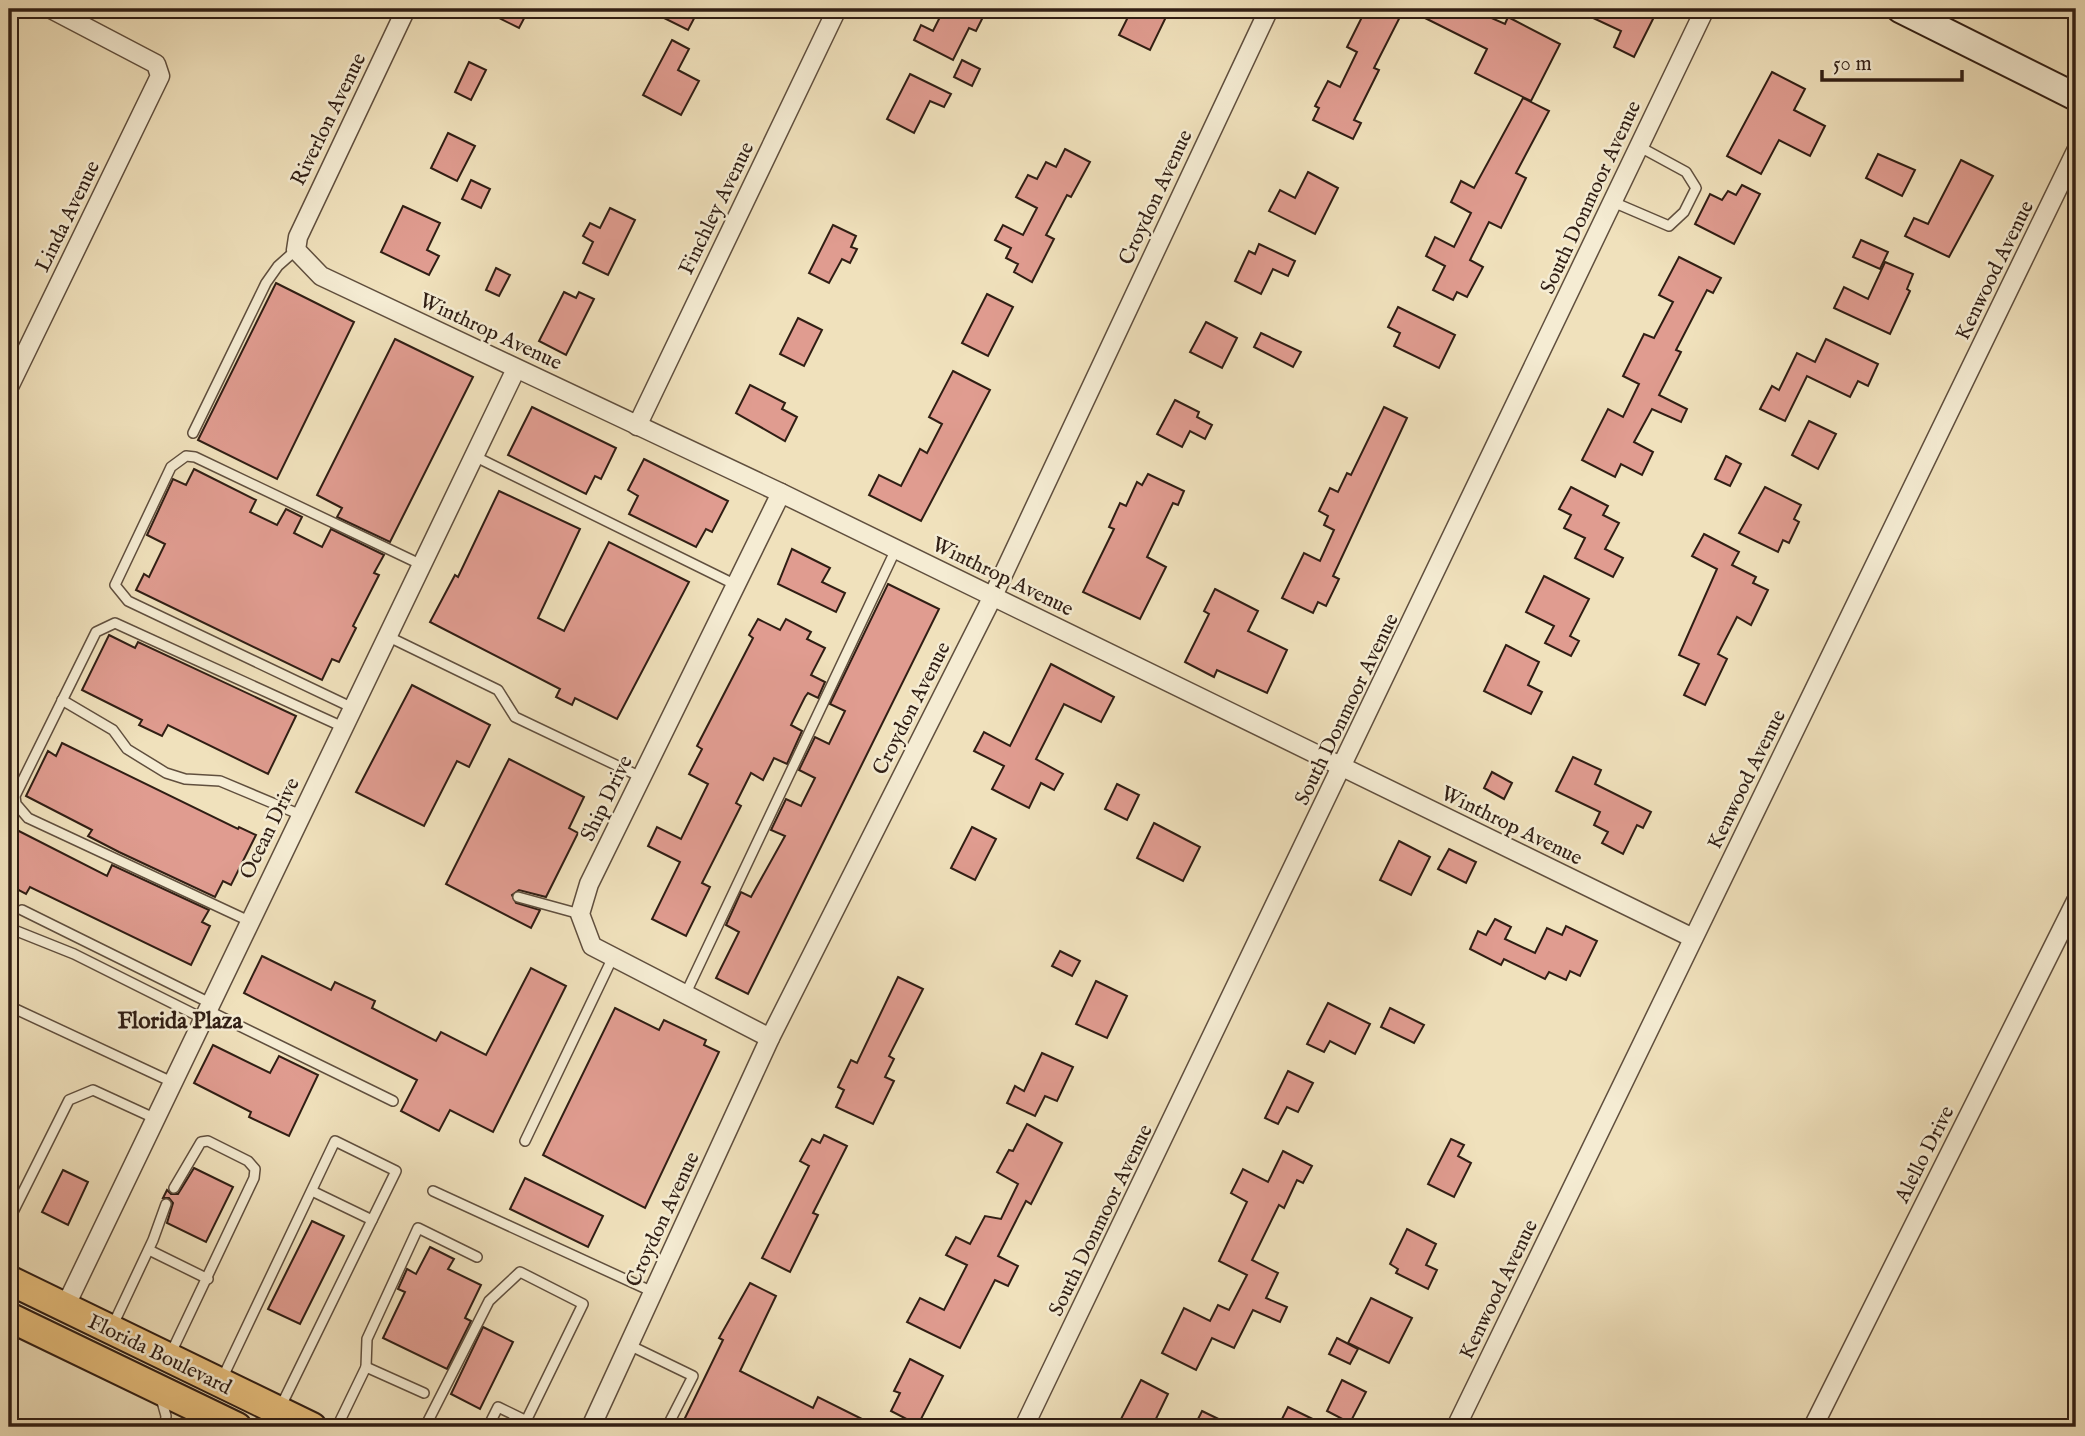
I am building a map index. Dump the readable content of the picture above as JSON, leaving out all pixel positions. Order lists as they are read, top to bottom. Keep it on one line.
{"streets":{"main road":["Florida Boulevard"],"street":["Riverlon Avenue","Croydon Avenue","South Donmoor Avenue","Finchley Avenue","Linda Avenue","Kenwood Avenue","Winthrop Avenue","Ship Drive","Ocean Drive","Alello Drive"]},"crossings":[["Riverlon Avenue","Winthrop Avenue"],["Croydon Avenue","Winthrop Avenue"],["South Donmoor Avenue","Winthrop Avenue"],["Finchley Avenue","Winthrop Avenue"],["Kenwood Avenue","Winthrop Avenue"],["Winthrop Avenue","Ship Drive"],["Winthrop Avenue","Ocean Drive"],["Ocean Drive","Florida Boulevard"]],"districts":["Florida Plaza"],"scale_bar":"50 m"}
